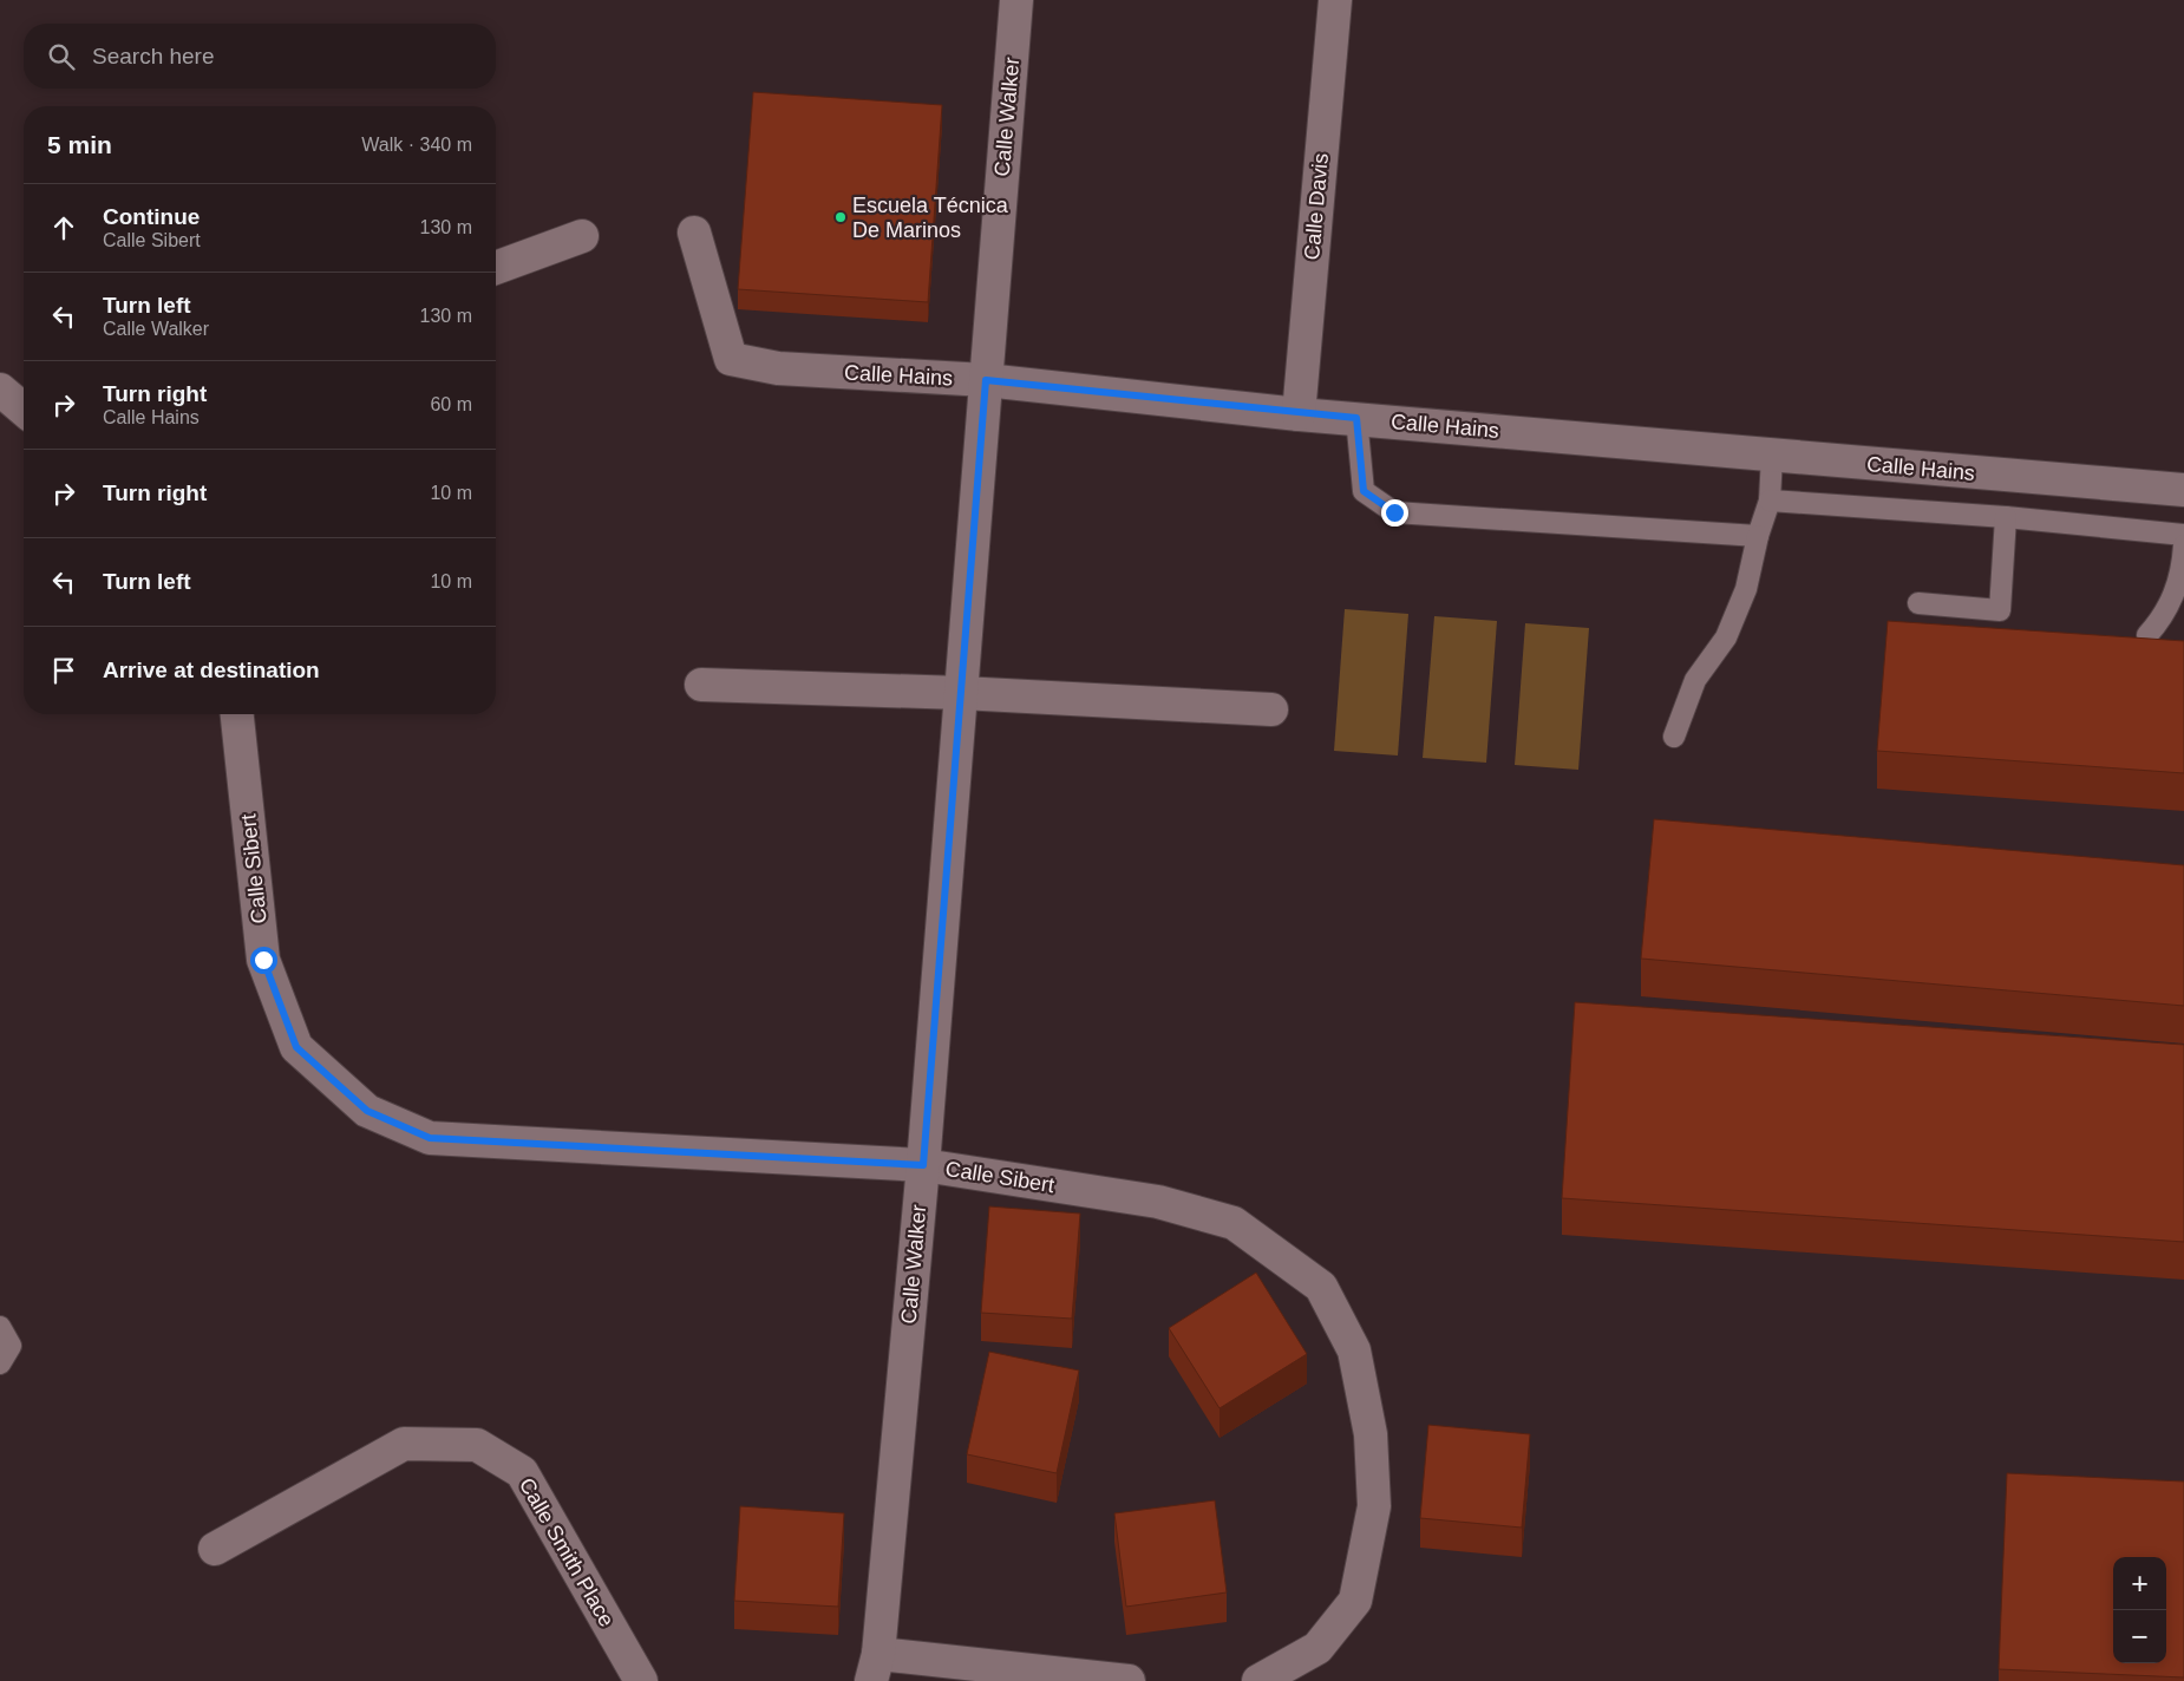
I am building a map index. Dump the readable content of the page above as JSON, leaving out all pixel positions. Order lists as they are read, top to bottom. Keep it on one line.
{"streets":{"street":["Calle Walker","Calle Davis","Calle Hains","Calle Sibert","Calle Smith Place"]},"crossings":[["Calle Walker","Calle Hains"],["Calle Walker","Calle Sibert"],["Calle Davis","Calle Hains"]],"places":["Escuela Técnica De Marinos"],"page":{"search":"Search here","heading":["5 min","Walk · 340 m"],"list":[["Continue","Calle Sibert","130 m"],["Turn left","Calle Walker","130 m"],["Turn right","Calle Hains","60 m"],["Turn right","10 m"],["Turn left","10 m"],"Arrive at destination"],"map_buttons":["+","−"]}}
